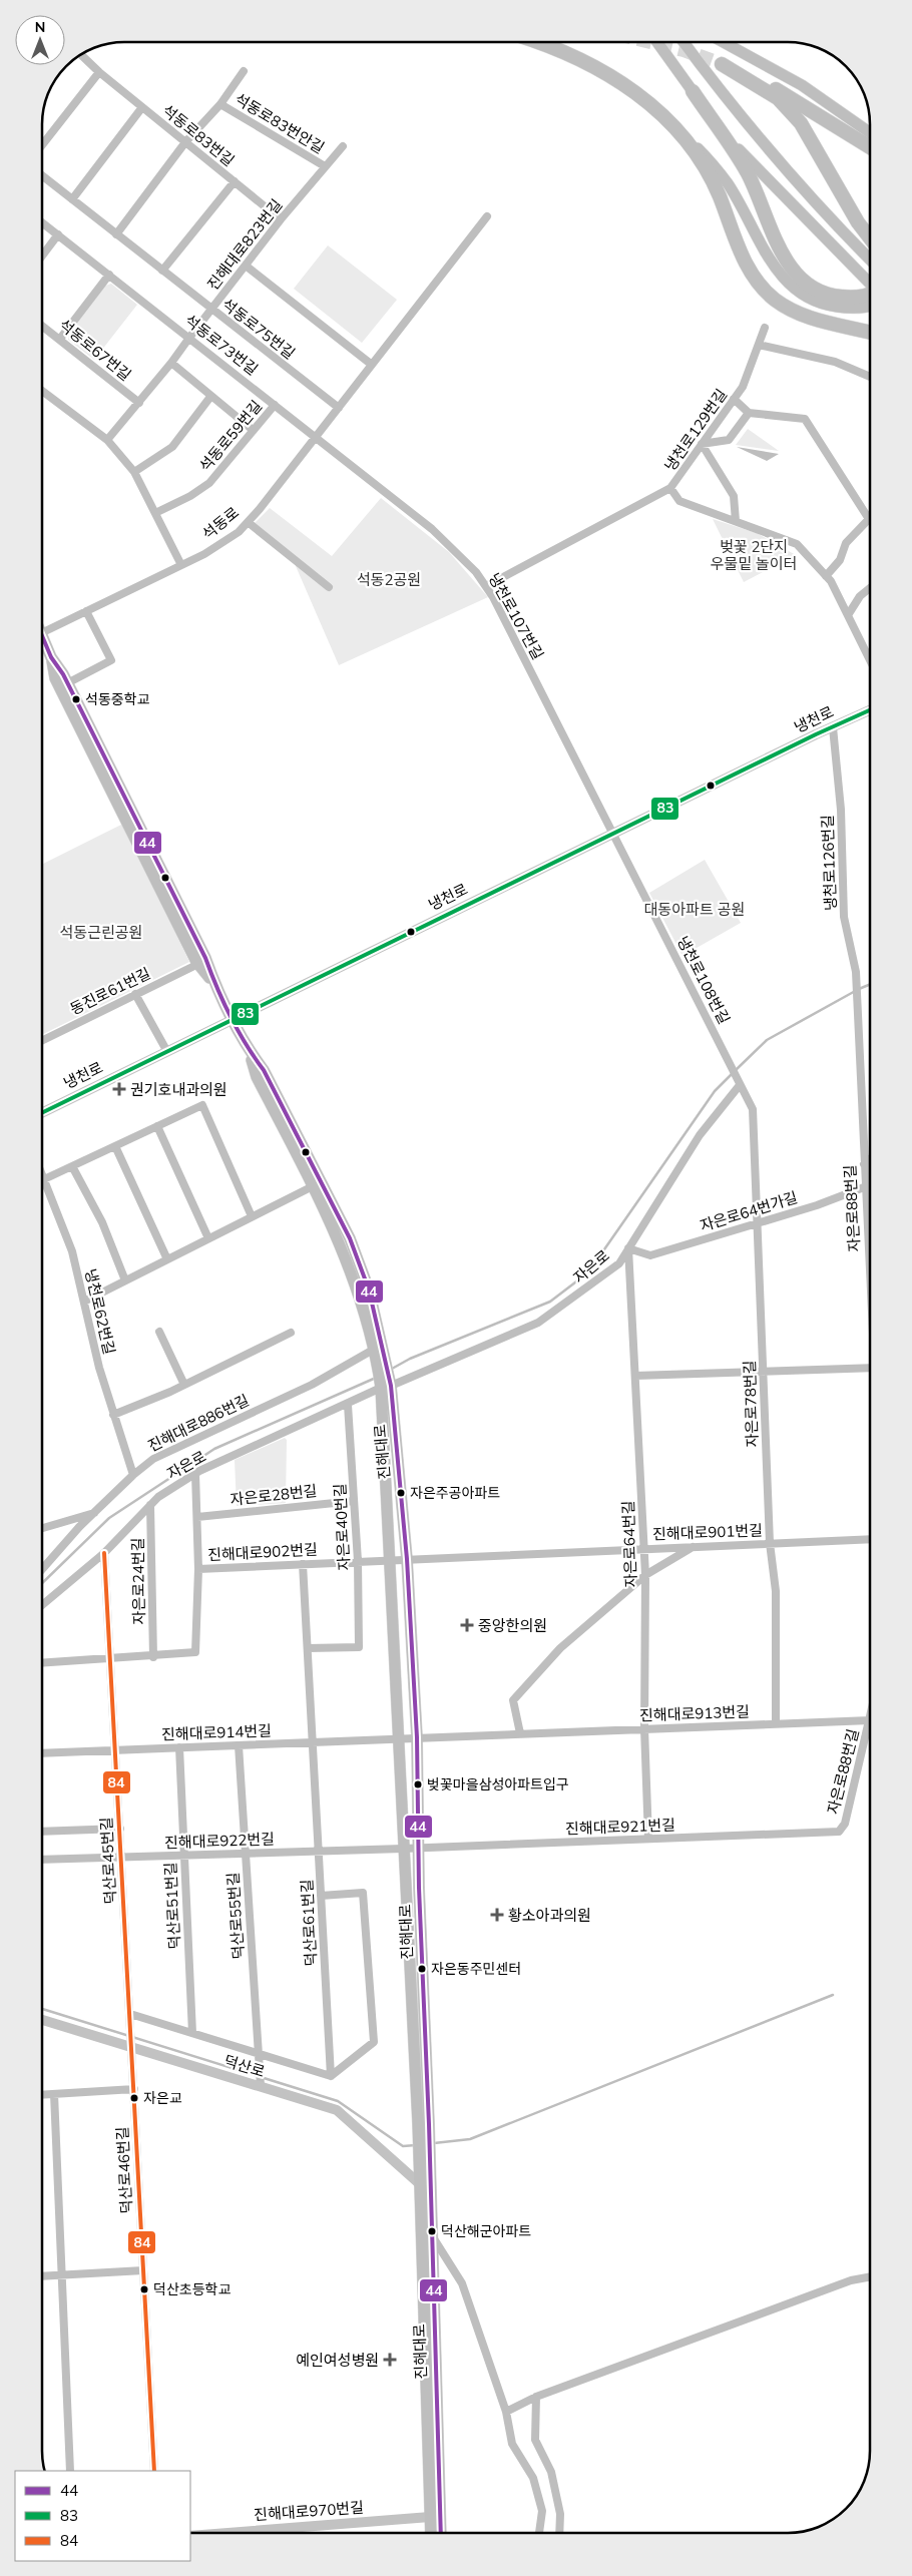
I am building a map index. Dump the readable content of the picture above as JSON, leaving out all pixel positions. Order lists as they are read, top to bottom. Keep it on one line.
{"streets":{"main road":["냉천로","진해대로","덕산로","진해대로970번길"],"street":["석동로83번안길","석동로83번길","진해대로823번길","석동로75번길","석동로73번길","석동로67번길","냉천로129번길","석동로59번길","석동로","냉천로107번길","냉천로126번길","냉천로108번길","동진로61번길","자은로88번길","자은로64번가길","자은로","냉천로62번길","자은로78번길","진해대로886번길","자은로28번길","자은로40번길","진해대로901번길","자은로64번길","진해대로902번길","자은로24번길","진해대로913번길","진해대로914번길","진해대로921번길","진해대로922번길","덕산로45번길","덕산로51번길","덕산로55번길","덕산로61번길","덕산로46번길"]},"crossings":[["석동로83번안길","석동로83번길"],["석동로83번안길","진해대로823번길"],["석동로83번길","진해대로823번길"],["진해대로823번길","석동로75번길"],["진해대로823번길","석동로73번길"],["진해대로823번길","석동로67번길"],["석동로75번길","석동로"],["석동로73번길","석동로59번길"],["석동로73번길","석동로"],["석동로73번길","냉천로107번길"],["석동로","냉천로107번길"],["냉천로107번길","냉천로"],["냉천로107번길","냉천로108번길"],["냉천로","냉천로126번길"],["냉천로","냉천로108번길"],["냉천로126번길","자은로88번길"],["냉천로108번길","자은로"],["냉천로108번길","자은로78번길"],["자은로88번길","자은로64번가길"],["자은로88번길","진해대로913번길"],["자은로88번길","진해대로921번길"],["자은로64번가길","자은로"],["자은로64번가길","자은로78번길"],["자은로64번가길","자은로64번길"],["자은로","자은로78번길"],["자은로","진해대로"],["자은로","자은로40번길"],["자은로","자은로64번길"],["자은로","자은로24번길"],["자은로","덕산로45번길"],["냉천로62번길","진해대로886번길"],["자은로78번길","진해대로901번길"],["자은로78번길","진해대로913번길"],["진해대로","진해대로901번길"],["진해대로","진해대로902번길"],["진해대로","진해대로913번길"],["진해대로","진해대로914번길"],["진해대로","진해대로921번길"],["진해대로","진해대로922번길"],["진해대로","덕산로"],["진해대로","진해대로970번길"],["자은로28번길","자은로40번길"],["자은로40번길","진해대로902번길"],["자은로40번길","덕산로61번길"],["진해대로901번길","자은로64번길"],["진해대로901번길","진해대로902번길"],["자은로64번길","진해대로913번길"],["자은로64번길","진해대로921번길"],["진해대로902번길","덕산로61번길"],["진해대로913번길","진해대로914번길"],["진해대로914번길","덕산로45번길"],["진해대로914번길","덕산로51번길"],["진해대로914번길","덕산로55번길"],["진해대로914번길","덕산로61번길"],["진해대로921번길","진해대로922번길"],["진해대로922번길","덕산로45번길"],["진해대로922번길","덕산로51번길"],["진해대로922번길","덕산로55번길"],["진해대로922번길","덕산로61번길"],["덕산로45번길","덕산로"],["덕산로45번길","덕산로46번길"],["덕산로55번길","덕산로"],["덕산로","덕산로46번길"]],"parks":["벚꽃 2단지 우물밑 놀이터","석동2공원","대동아파트 공원","석동근린공원"],"places":{"other":["석동중학교","자은주공아파트","벚꽃마을삼성아파트입구","자은동주민센터","자은교","덕산해군아파트","덕산초등학교"],"health":["권기호내과의원","중앙한의원","황소아과의원","예인여성병원"]},"lines":["transit line 44","transit line 83","transit line 84"],"legend":["44","83","84"],"north":"top"}
